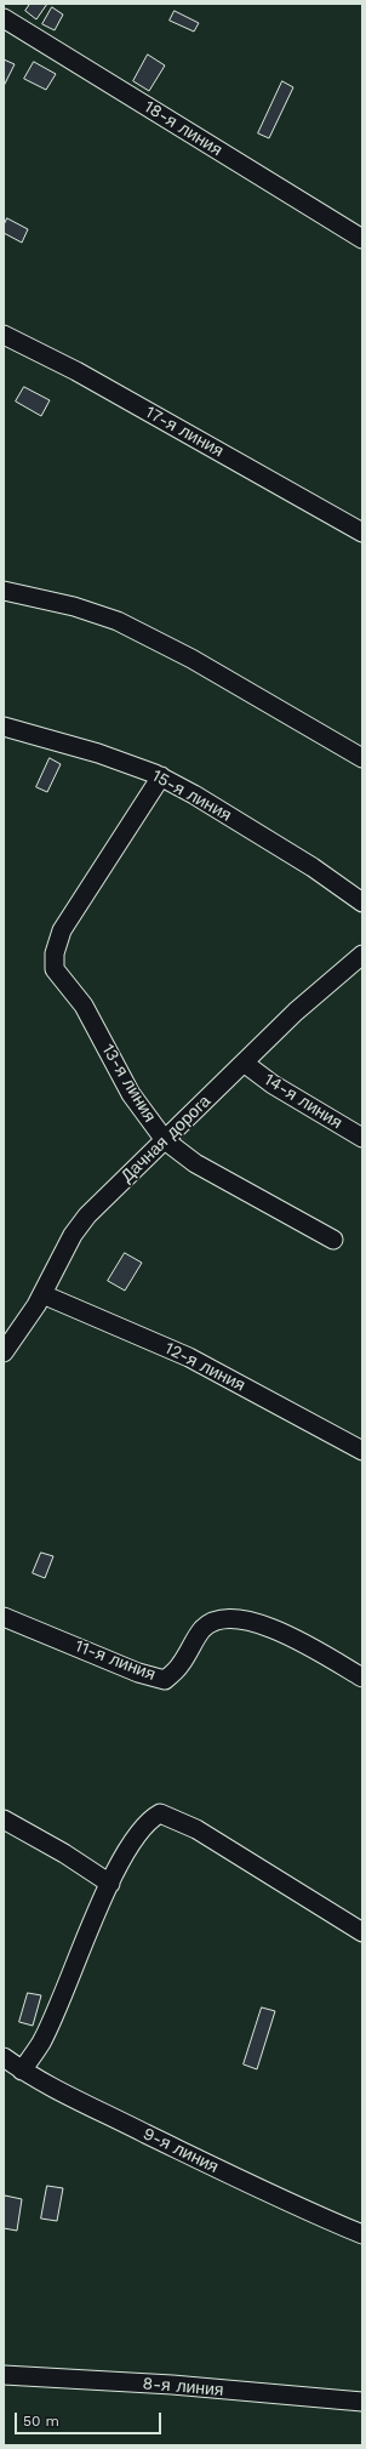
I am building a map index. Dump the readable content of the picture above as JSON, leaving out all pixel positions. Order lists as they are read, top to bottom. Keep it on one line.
{"streets":{"street":["18-я линия","17-я линия","15-я линия","13-я линия","14-я линия","Дачная дорога","12-я линия","11-я линия","9-я линия","8-я линия"]},"crossings":[["15-я линия","13-я линия"],["13-я линия","Дачная дорога"],["14-я линия","Дачная дорога"],["Дачная дорога","12-я линия"]],"scale_bar":"50 m"}
